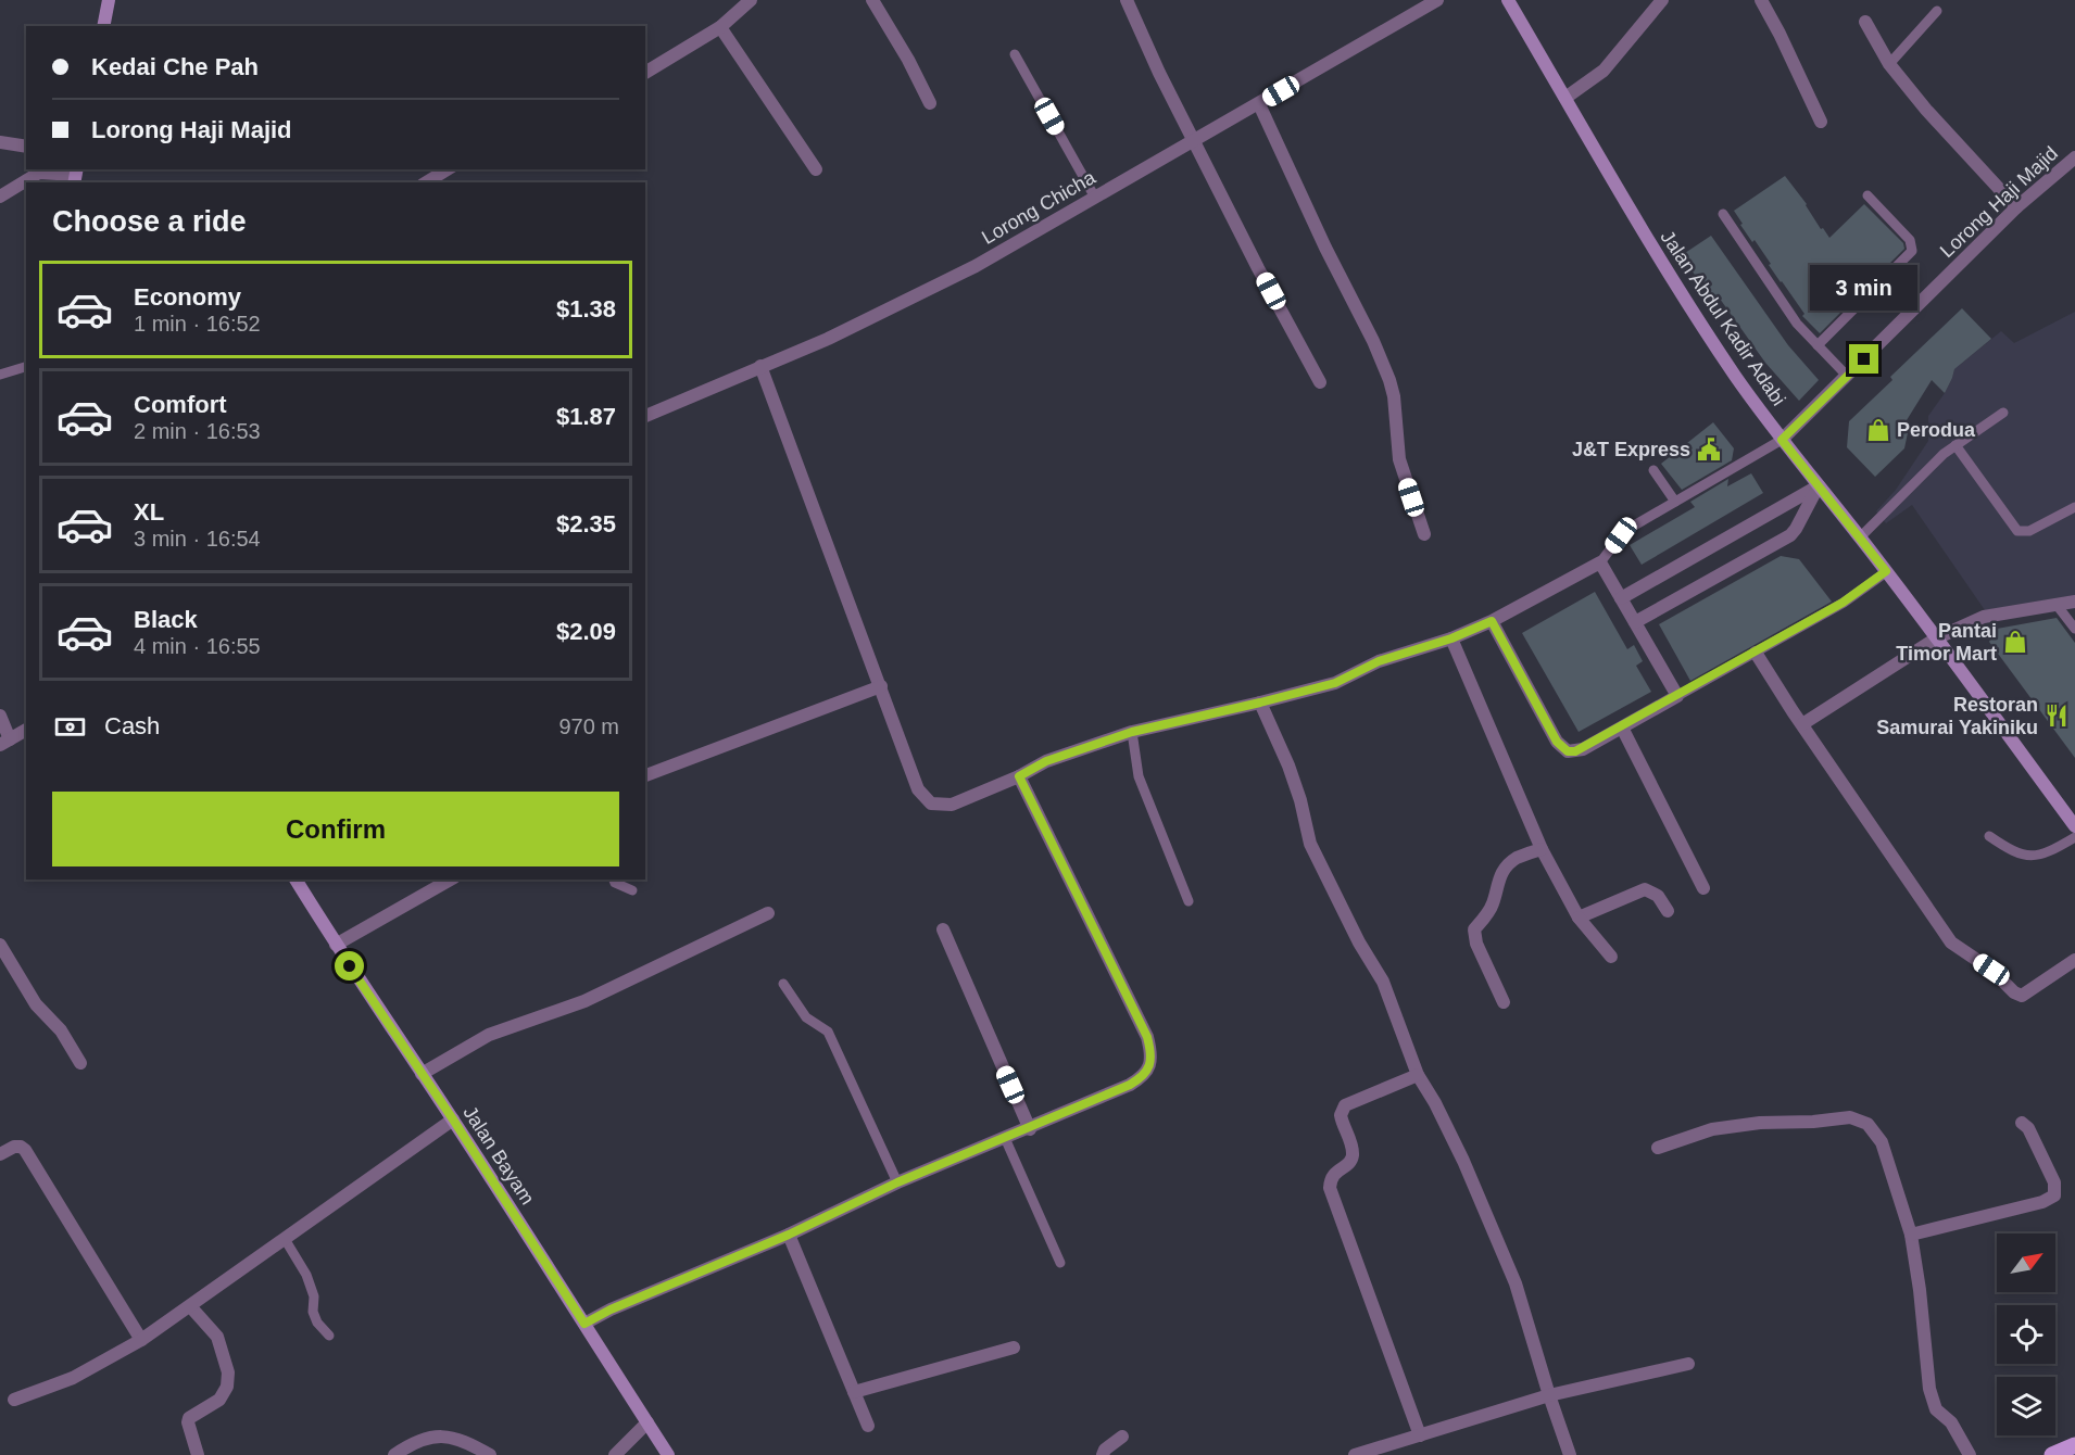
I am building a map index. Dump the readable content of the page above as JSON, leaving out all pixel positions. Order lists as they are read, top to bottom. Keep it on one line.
{"streets":{"main road":["Jalan Abdul Kadir Adabi","Jalan Bayam"],"street":["Lorong Haji Majid","Lorong Chicha"]},"crossings":[["Lorong Haji Majid","Jalan Abdul Kadir Adabi"]],"places":{"shop":["Perodua","Pantai Timor Mart"],"public building":["J&T Express"],"restaurant":["Restoran Samurai Yakiniku"]},"north":"top right","page":{"banner":["Kedai Che Pah","Lorong Haji Majid"],"heading":"Choose a ride","list":[{"name":"Economy","note":"1 min · 16:52","value":"$1.38"},{"name":"Comfort","note":"2 min · 16:53","value":"$1.87"},{"name":"XL","note":"3 min · 16:54","value":"$2.35"},{"name":"Black","note":"4 min · 16:55","value":"$2.09"}],"bubble":"3 min","pay":["Cash","970 m"],"buttons":"Confirm"}}
